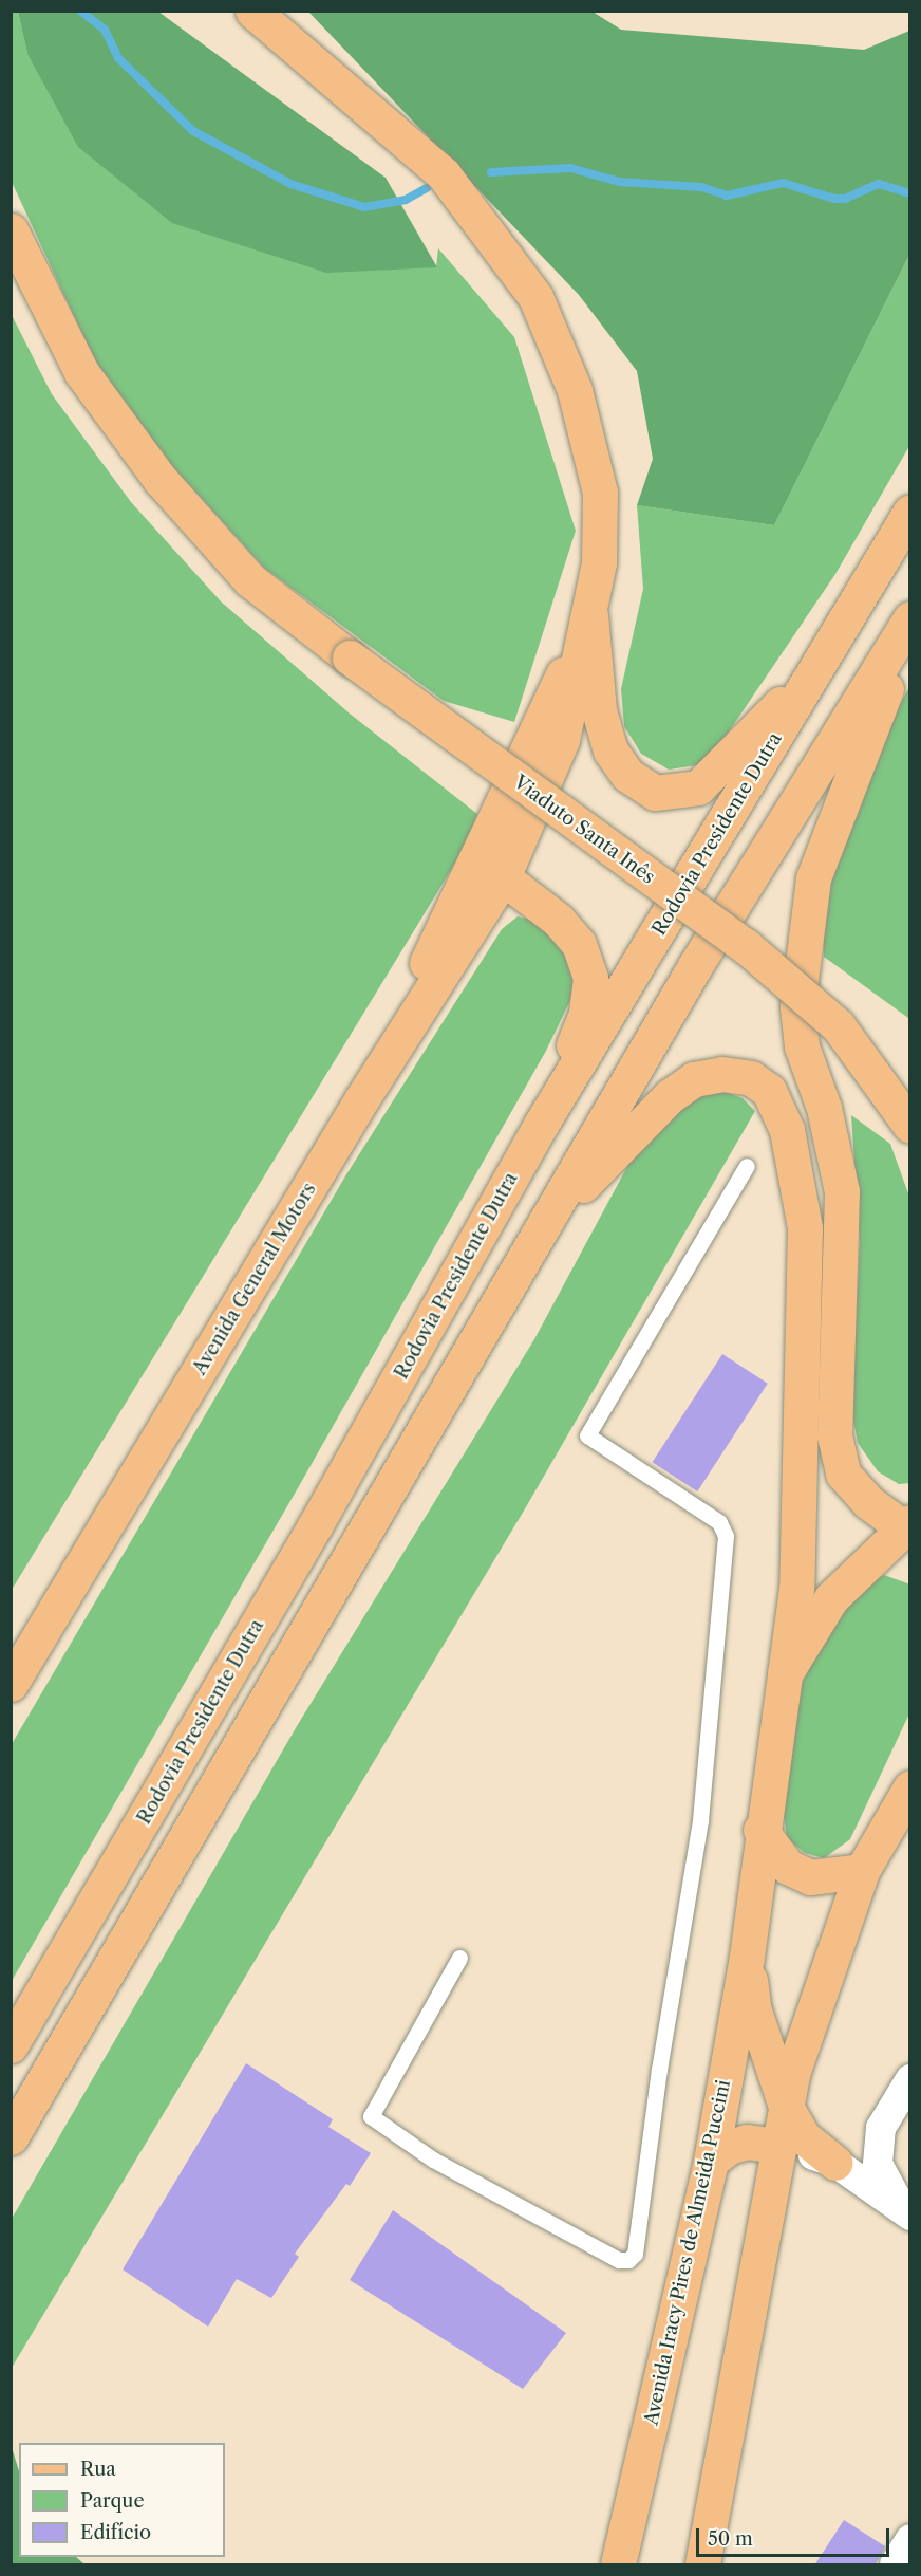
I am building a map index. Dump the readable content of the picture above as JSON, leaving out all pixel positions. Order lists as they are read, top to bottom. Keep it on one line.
{"streets":{"main road":["Viaduto Santa Inês","Rodovia Presidente Dutra","Avenida General Motors","Avenida Iracy Pires de Almeida Puccini"]},"legend":["Rua","Parque","Edifício"],"scale_bar":"50 m"}
